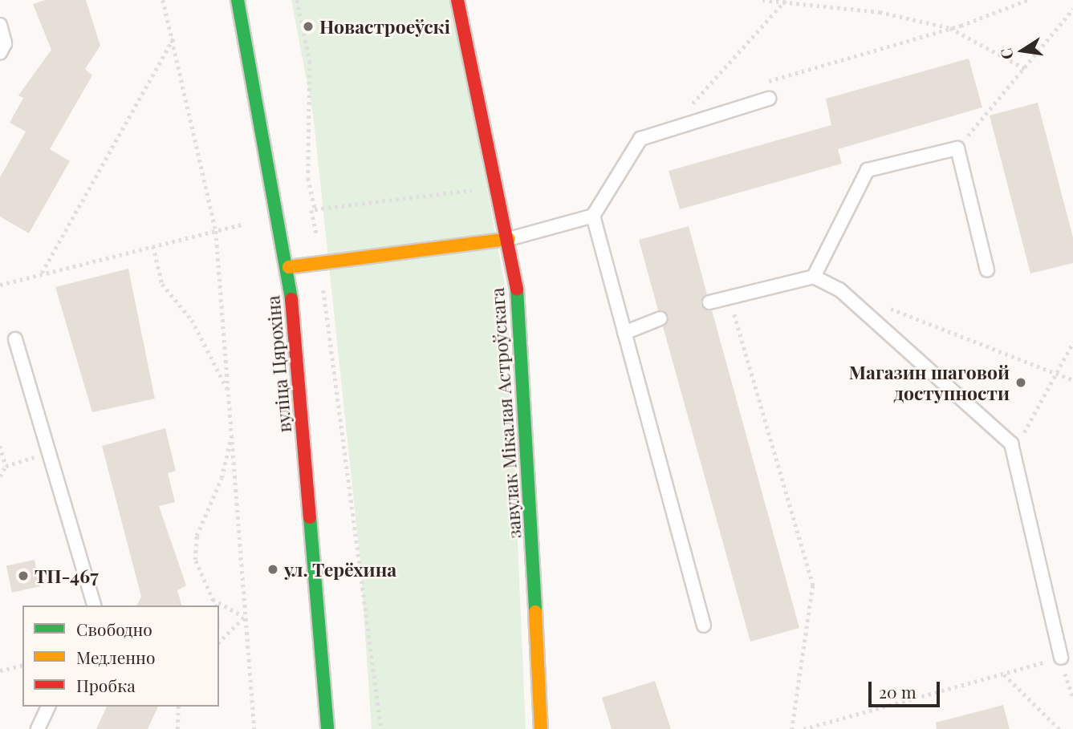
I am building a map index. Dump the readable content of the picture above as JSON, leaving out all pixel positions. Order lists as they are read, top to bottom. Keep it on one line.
{"streets":{"street":["вуліца Цярохіна","завулак Мікалая Астроўскага"]},"places":["Новастроеўскі","Магазин шаговой доступности","ул. Терёхина","ТП-467"],"legend":["Свободно","Медленно","Пробка"],"scale_bar":"20 m","north":"left"}
